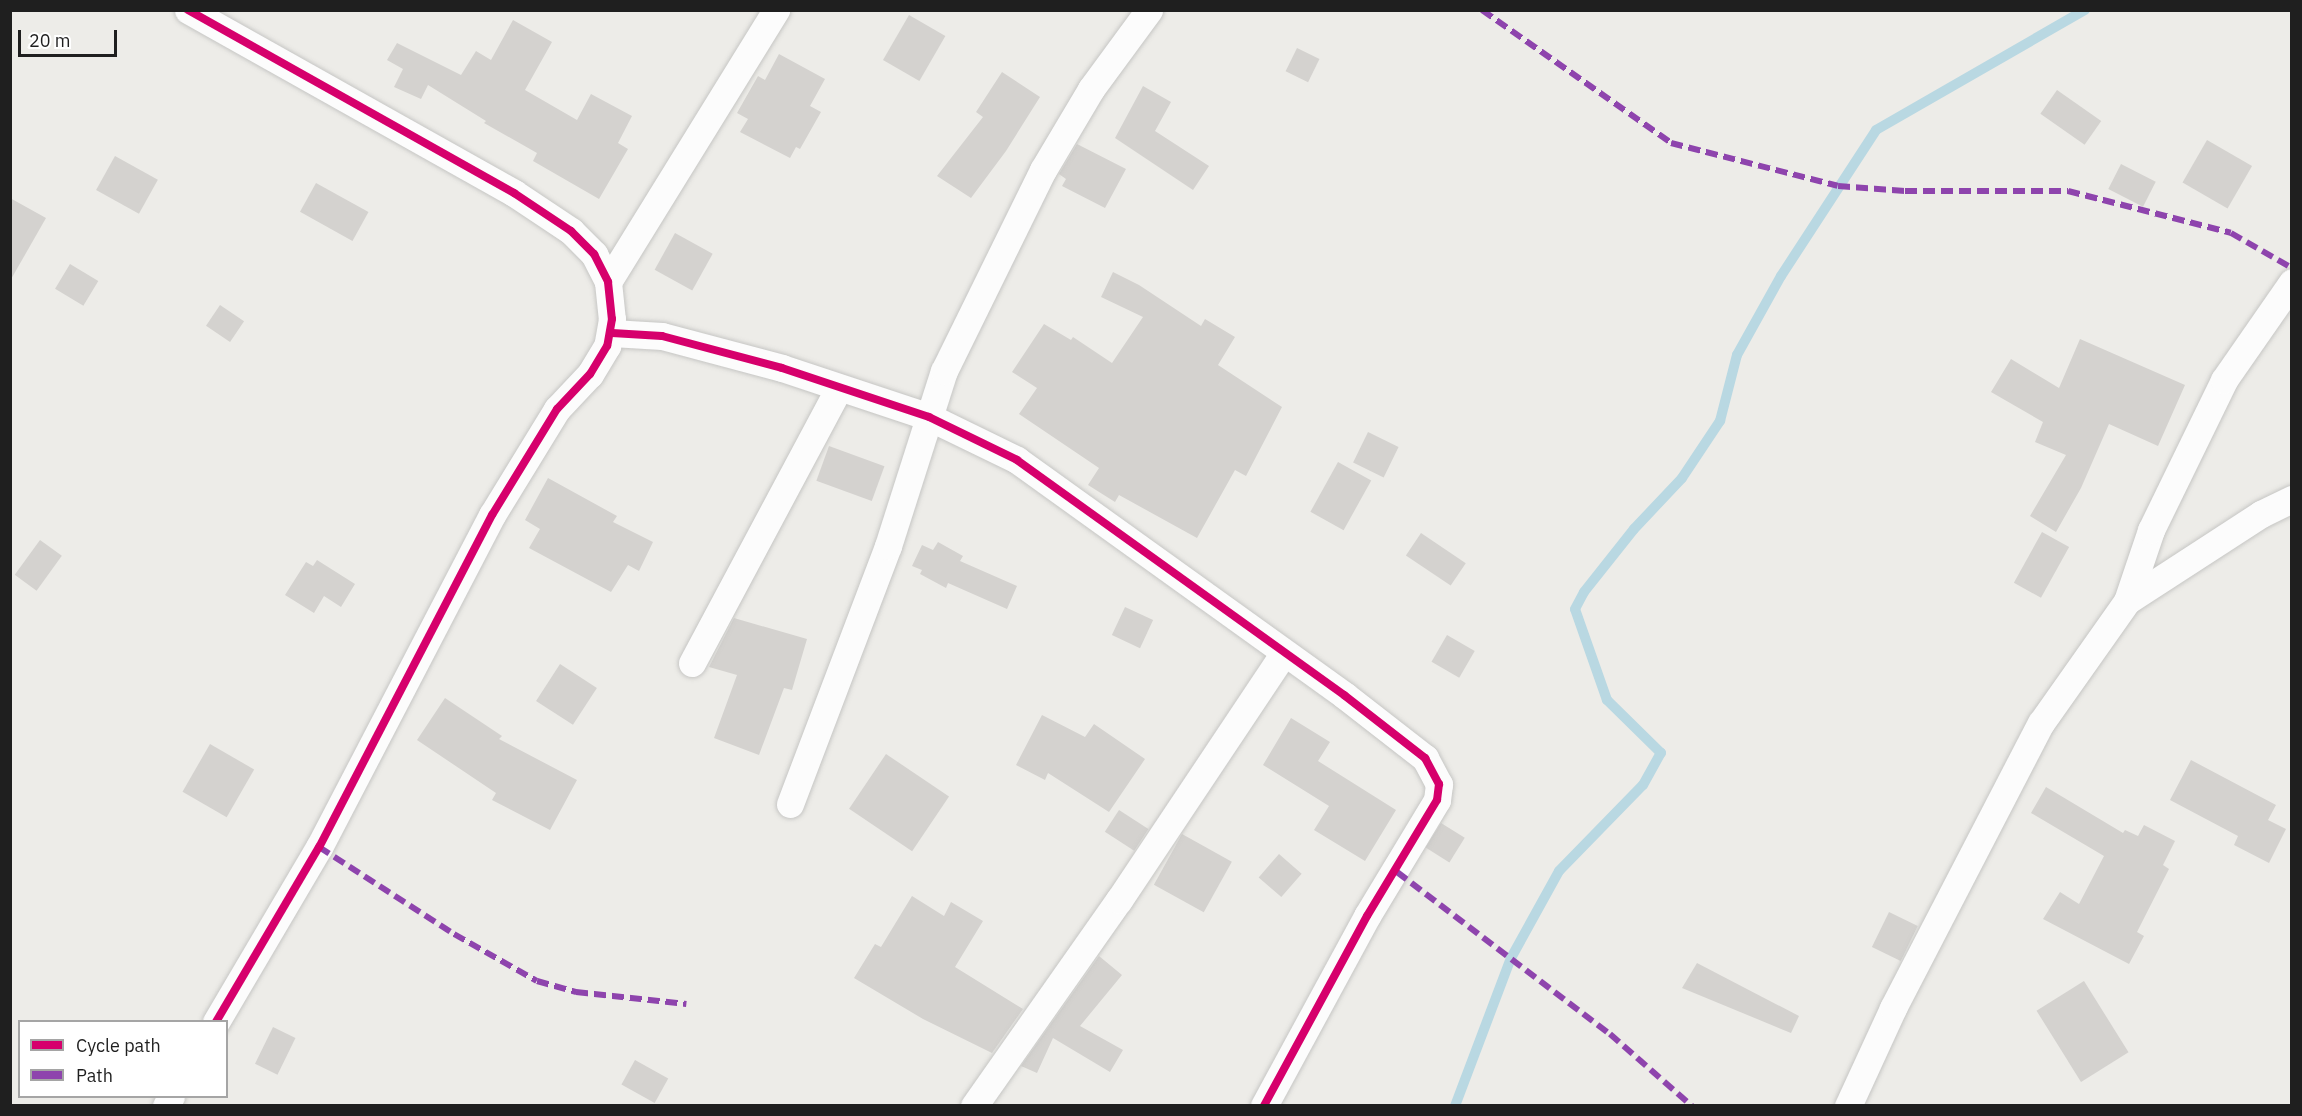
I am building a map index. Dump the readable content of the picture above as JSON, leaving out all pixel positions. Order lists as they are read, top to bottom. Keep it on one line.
{"legend":["Cycle path","Path"],"scale_bar":"20 m"}
